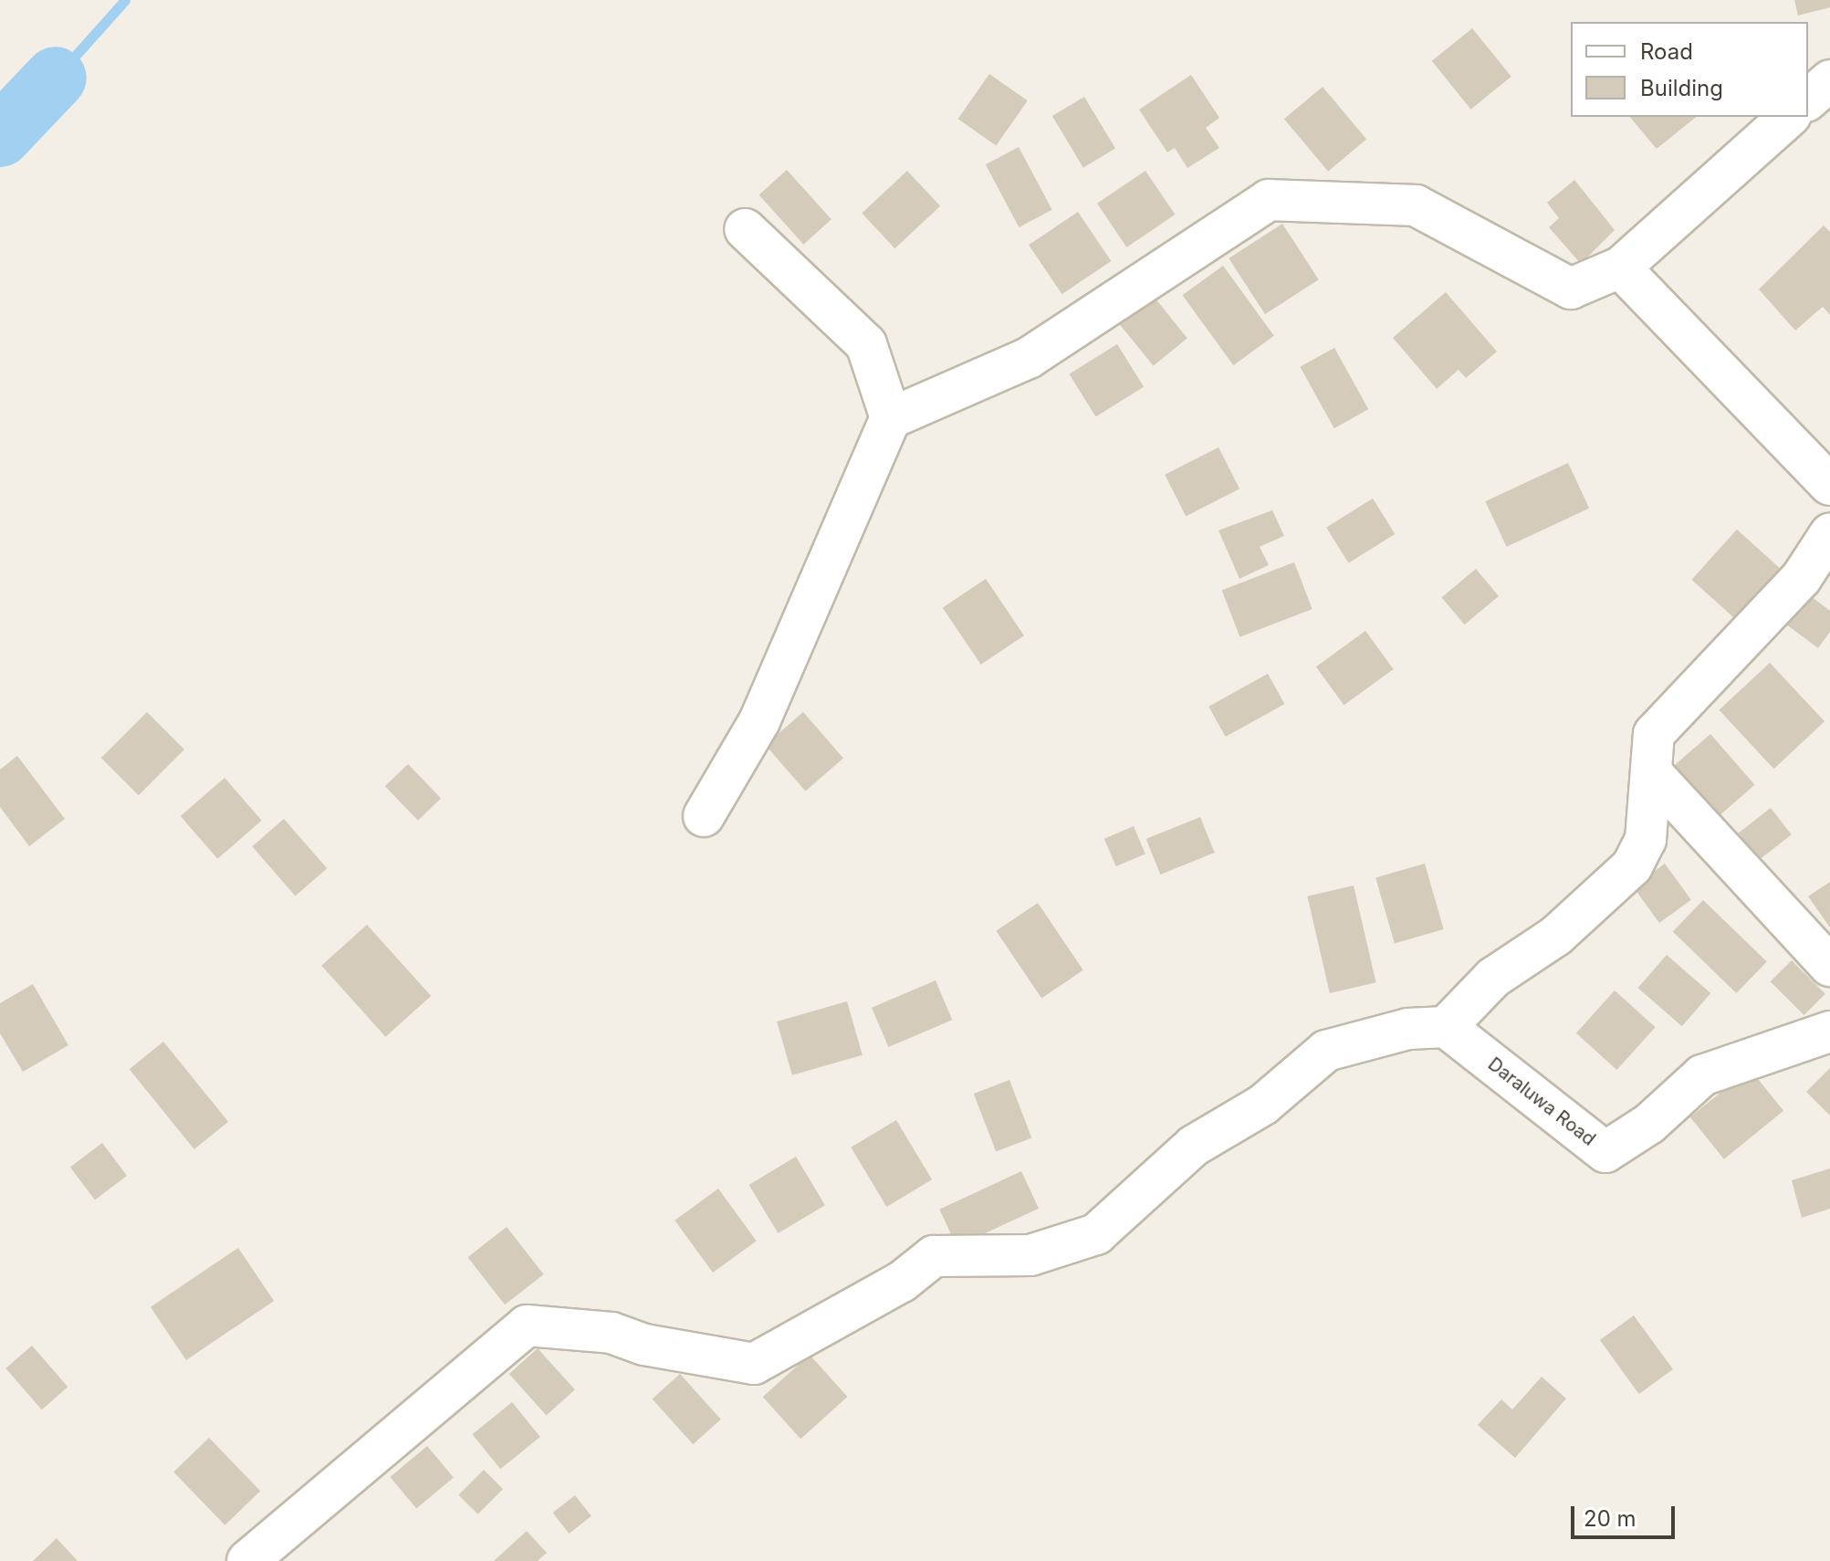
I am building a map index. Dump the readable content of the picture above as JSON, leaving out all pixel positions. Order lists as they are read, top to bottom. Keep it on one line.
{"streets":{"street":["Daraluwa Road"]},"legend":["Road","Building"],"scale_bar":"20 m"}
